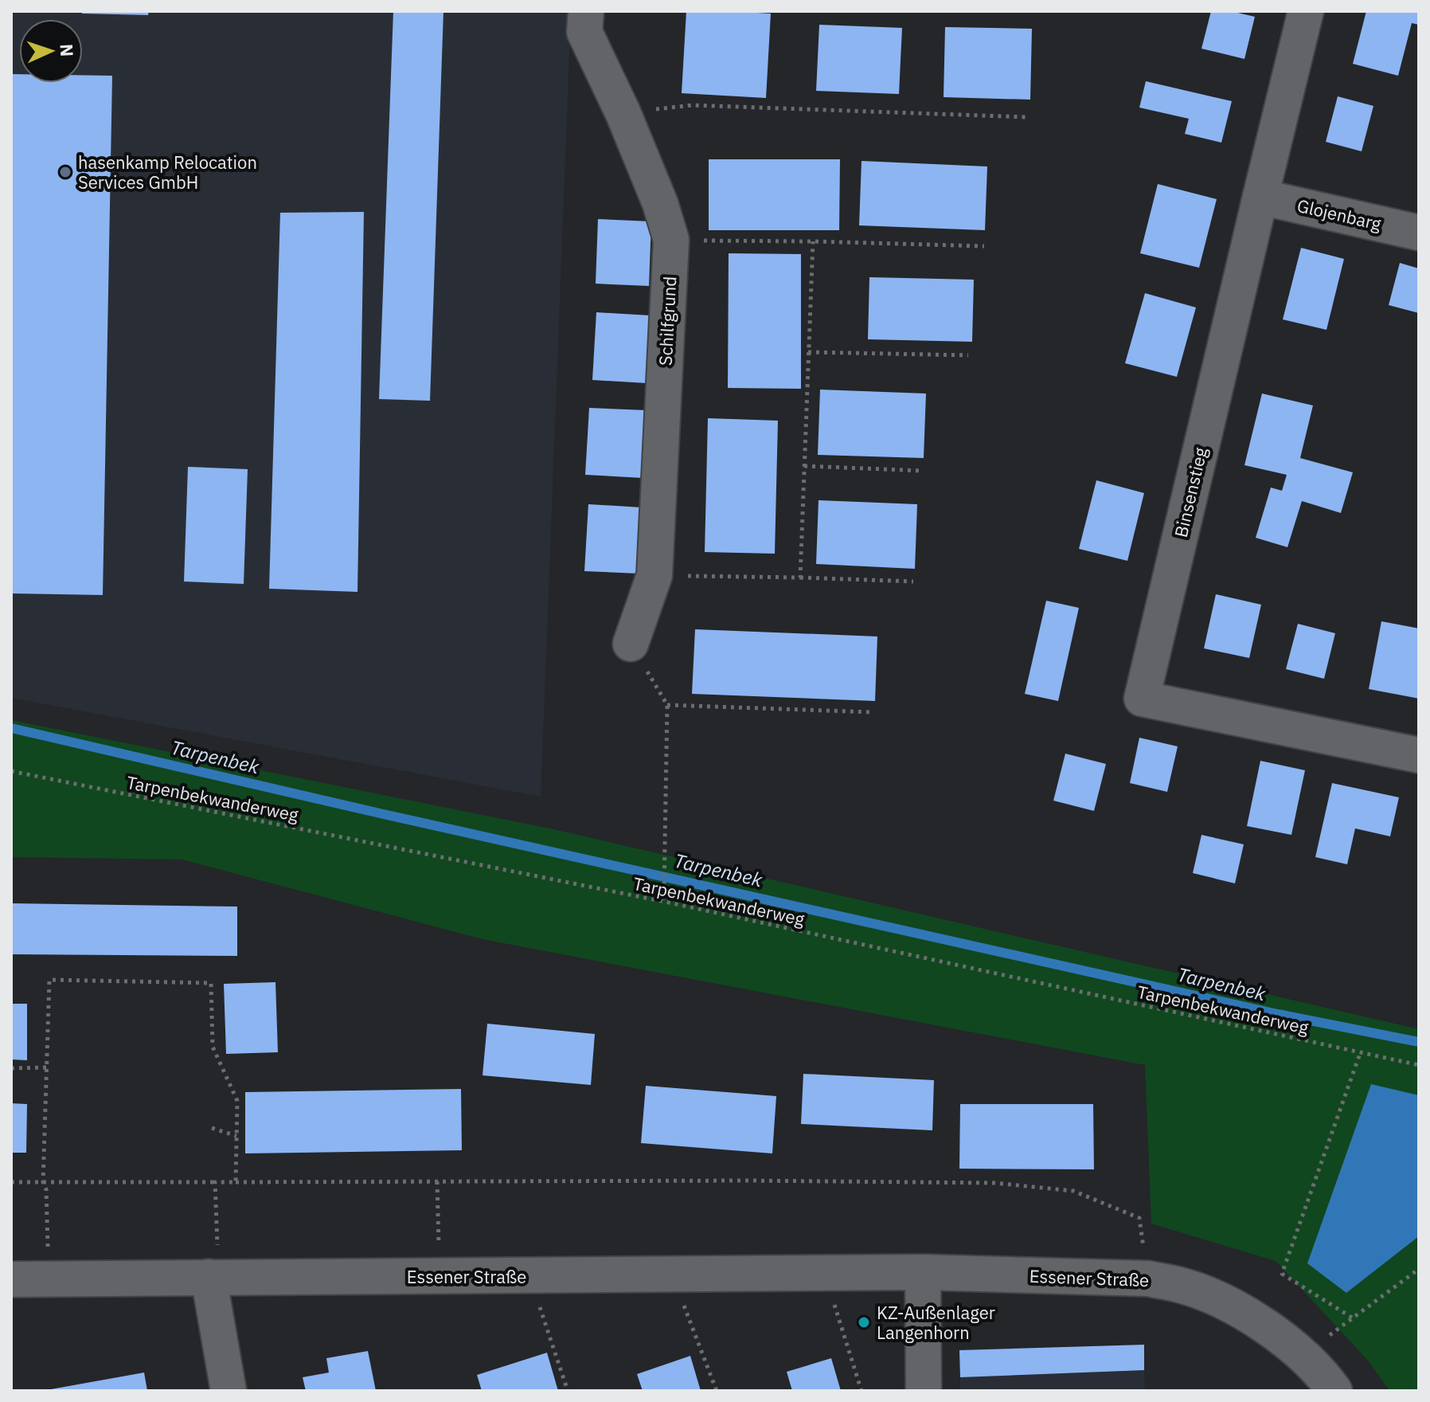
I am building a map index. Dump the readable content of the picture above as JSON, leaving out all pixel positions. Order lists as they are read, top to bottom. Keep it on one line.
{"streets":{"street":["Glojenbarg","Schilfgrund","Binsenstieg","Essener Straße"],"path":["Tarpenbekwanderweg"]},"crossings":[["Glojenbarg","Binsenstieg"]],"water":["Tarpenbek"],"places":["hasenkamp Relocation Services GmbH","KZ-Außenlager Langenhorn"],"north":"right"}
